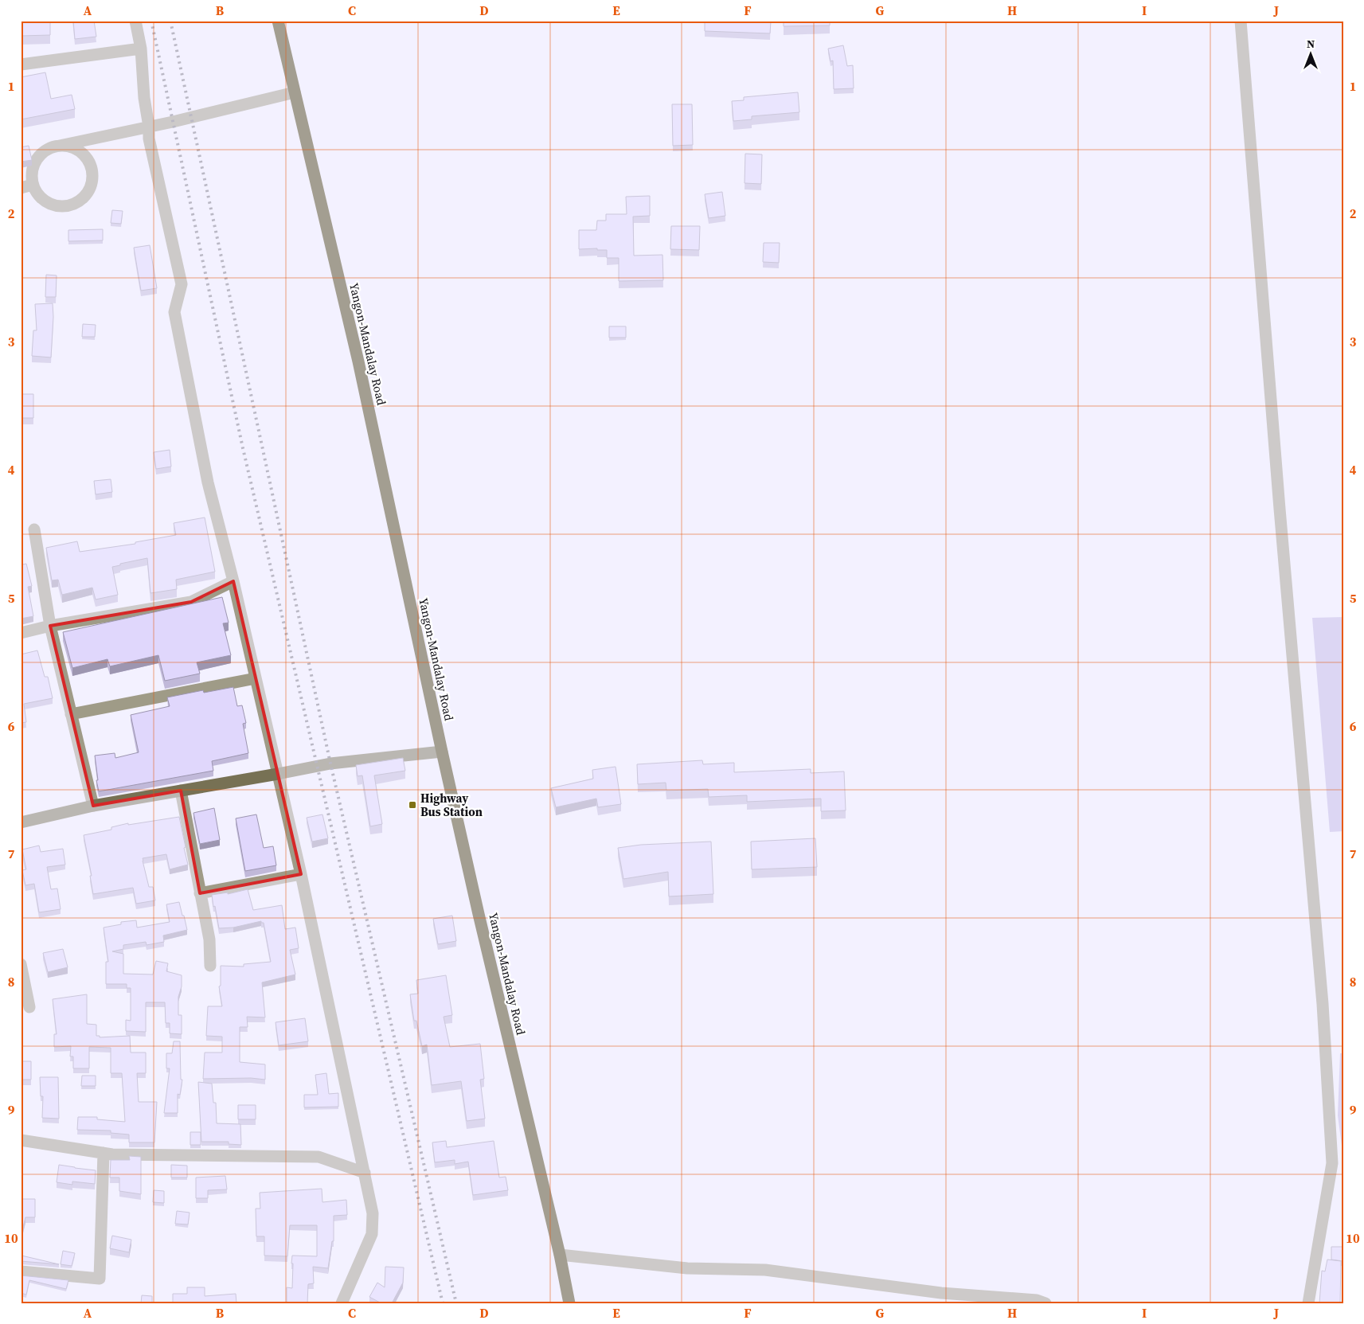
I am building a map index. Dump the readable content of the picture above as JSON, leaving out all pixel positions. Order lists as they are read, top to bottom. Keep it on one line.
{"streets":{"highway":["Yangon-Mandalay Road"]},"places":{"transit":["Highway Bus Station"]},"north":"top","grid":{"columns":["A","B","C","D","E","F","G","H","I","J"],"rows":["1","2","3","4","5","6","7","8","9","10"]}}
